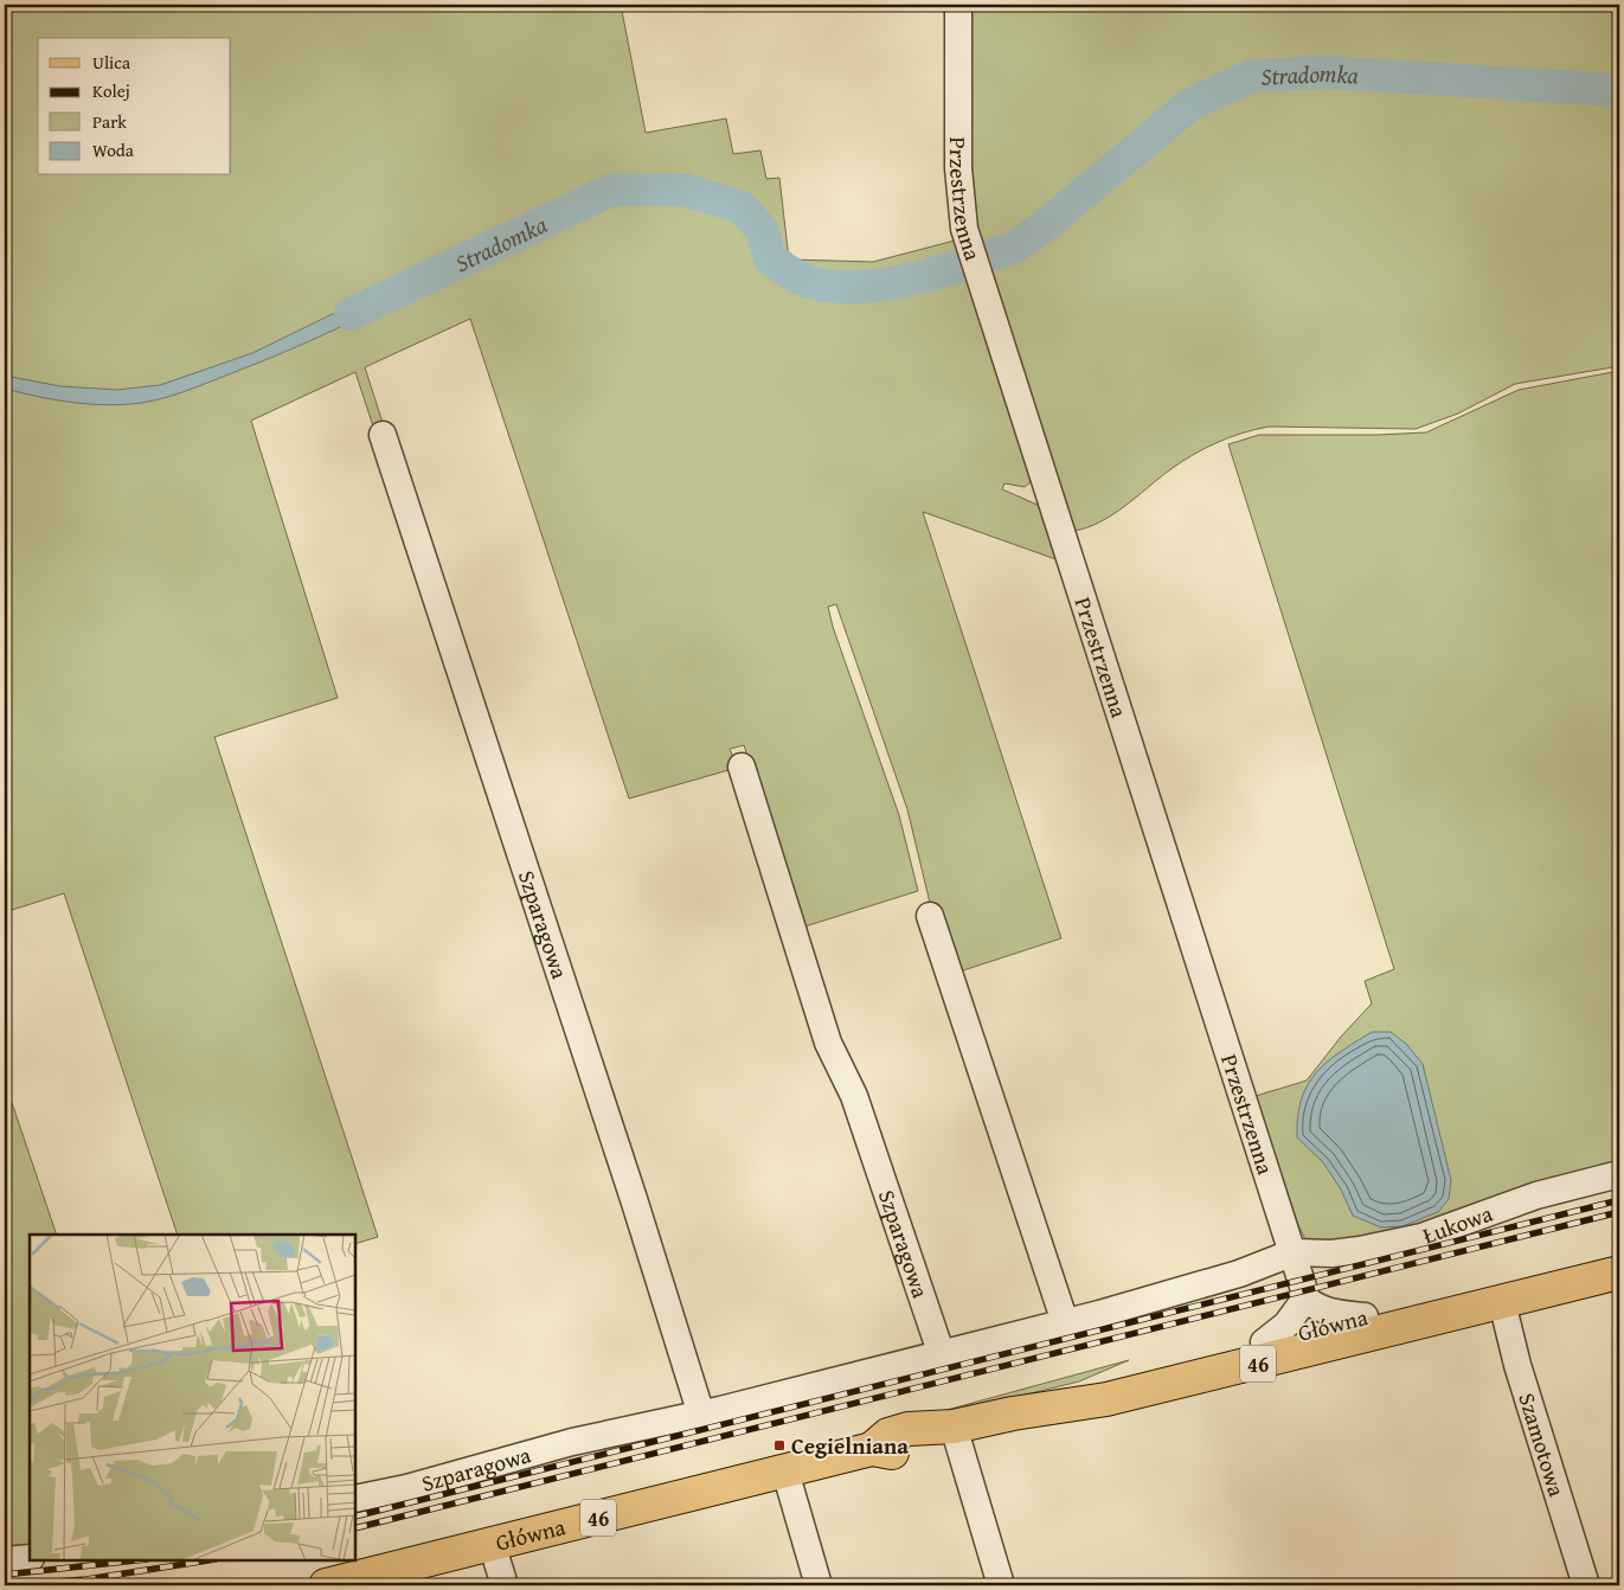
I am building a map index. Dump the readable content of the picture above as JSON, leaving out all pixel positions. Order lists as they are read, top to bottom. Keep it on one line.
{"streets":{"main road":["Główna","46"],"street":["Przestrzenna","Szparagowa","Łukowa","Szamotowa"]},"crossings":[["Przestrzenna","Szparagowa"],["Przestrzenna","Łukowa"],["Szparagowa","Łukowa"],["Główna","Szamotowa"]],"water":["Stradomka"],"places":{"transit":["Cegielniana"]},"legend":["Ulica","Kolej","Park","Woda"]}
